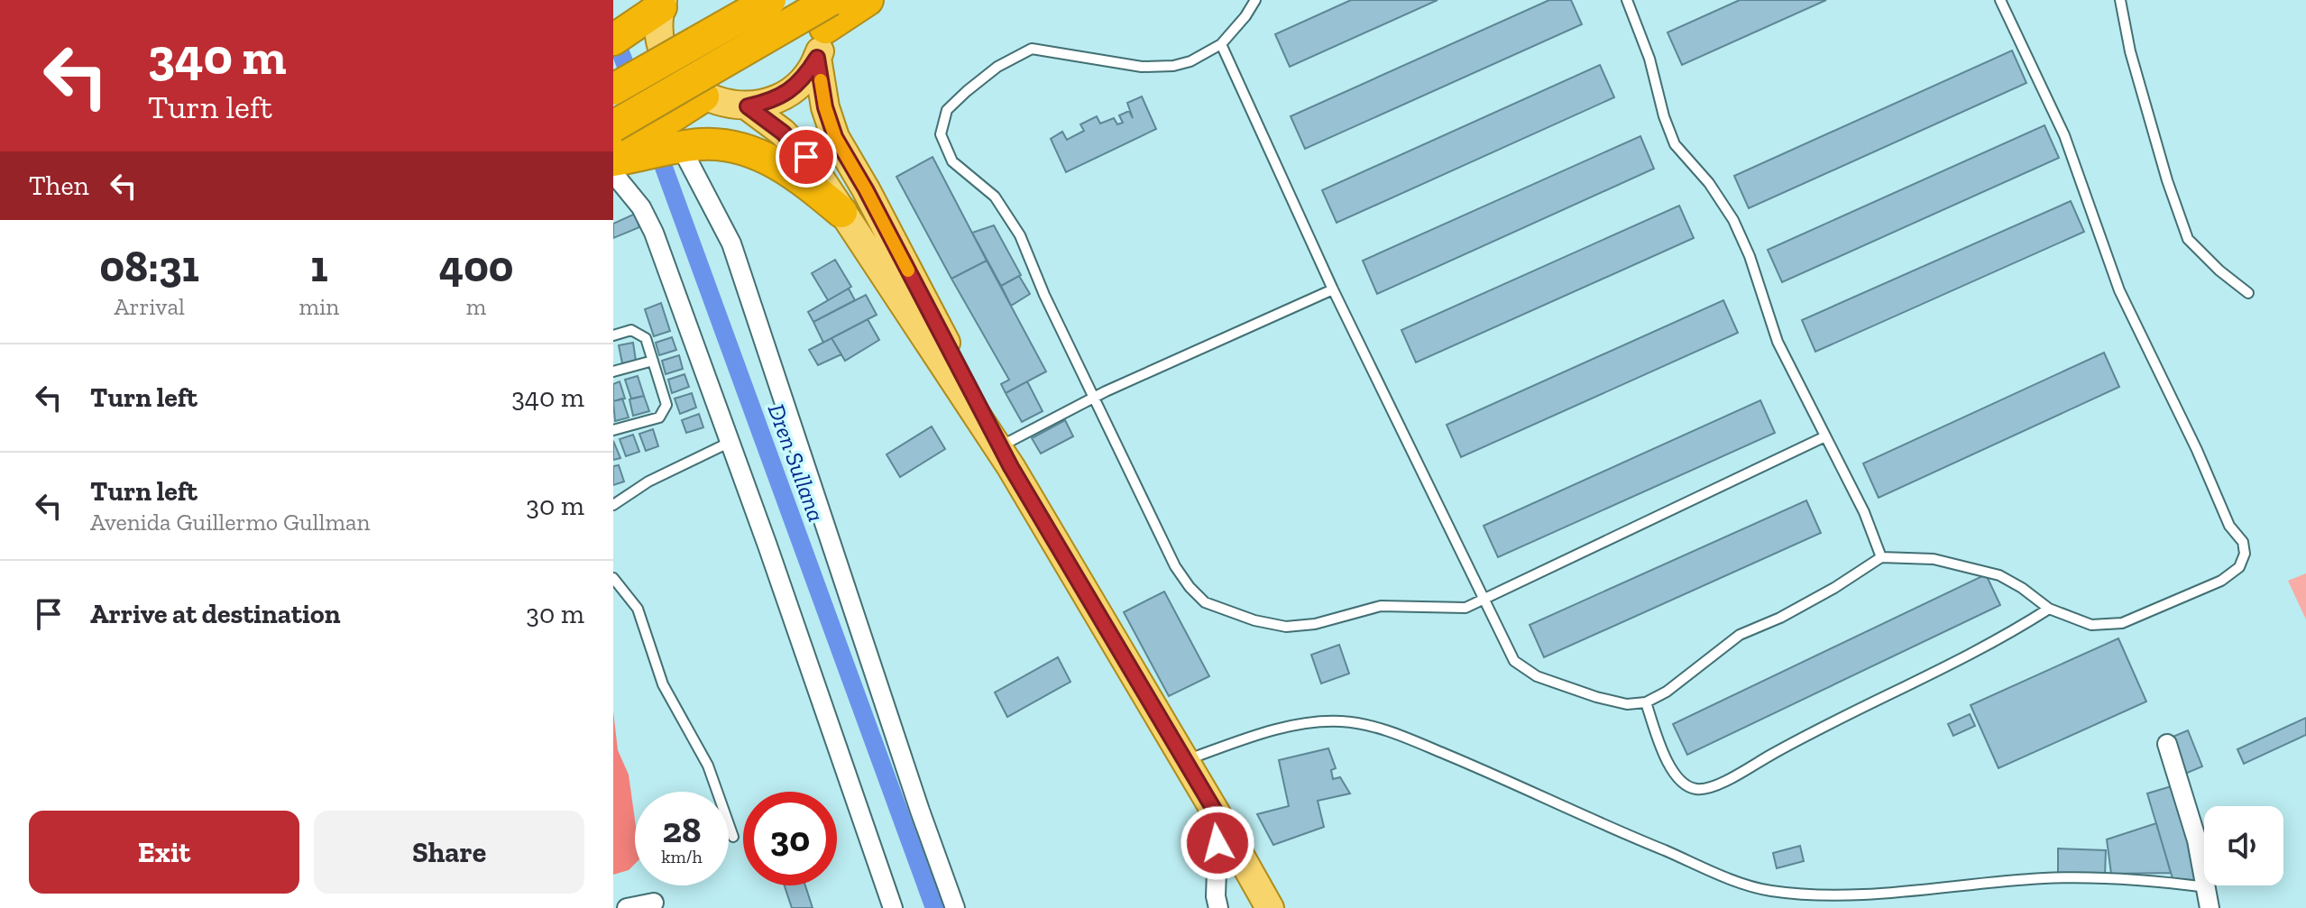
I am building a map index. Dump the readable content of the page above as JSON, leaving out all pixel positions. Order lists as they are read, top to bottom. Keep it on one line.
{"water":["Dren Sullana"],"page":{"turn":["340 m","Turn left"],"then":"Then","eta":["08:31","Arrival","1","min","400","m"],"list":[{"name":"Turn left","value":"340 m"},{"name":"Turn left","note":"Avenida Guillermo Gullman","value":"30 m"},{"name":"Arrive at destination","value":"30 m"}],"speed":"28 km/h","limit":"30","buttons":["Exit","Share"]}}
